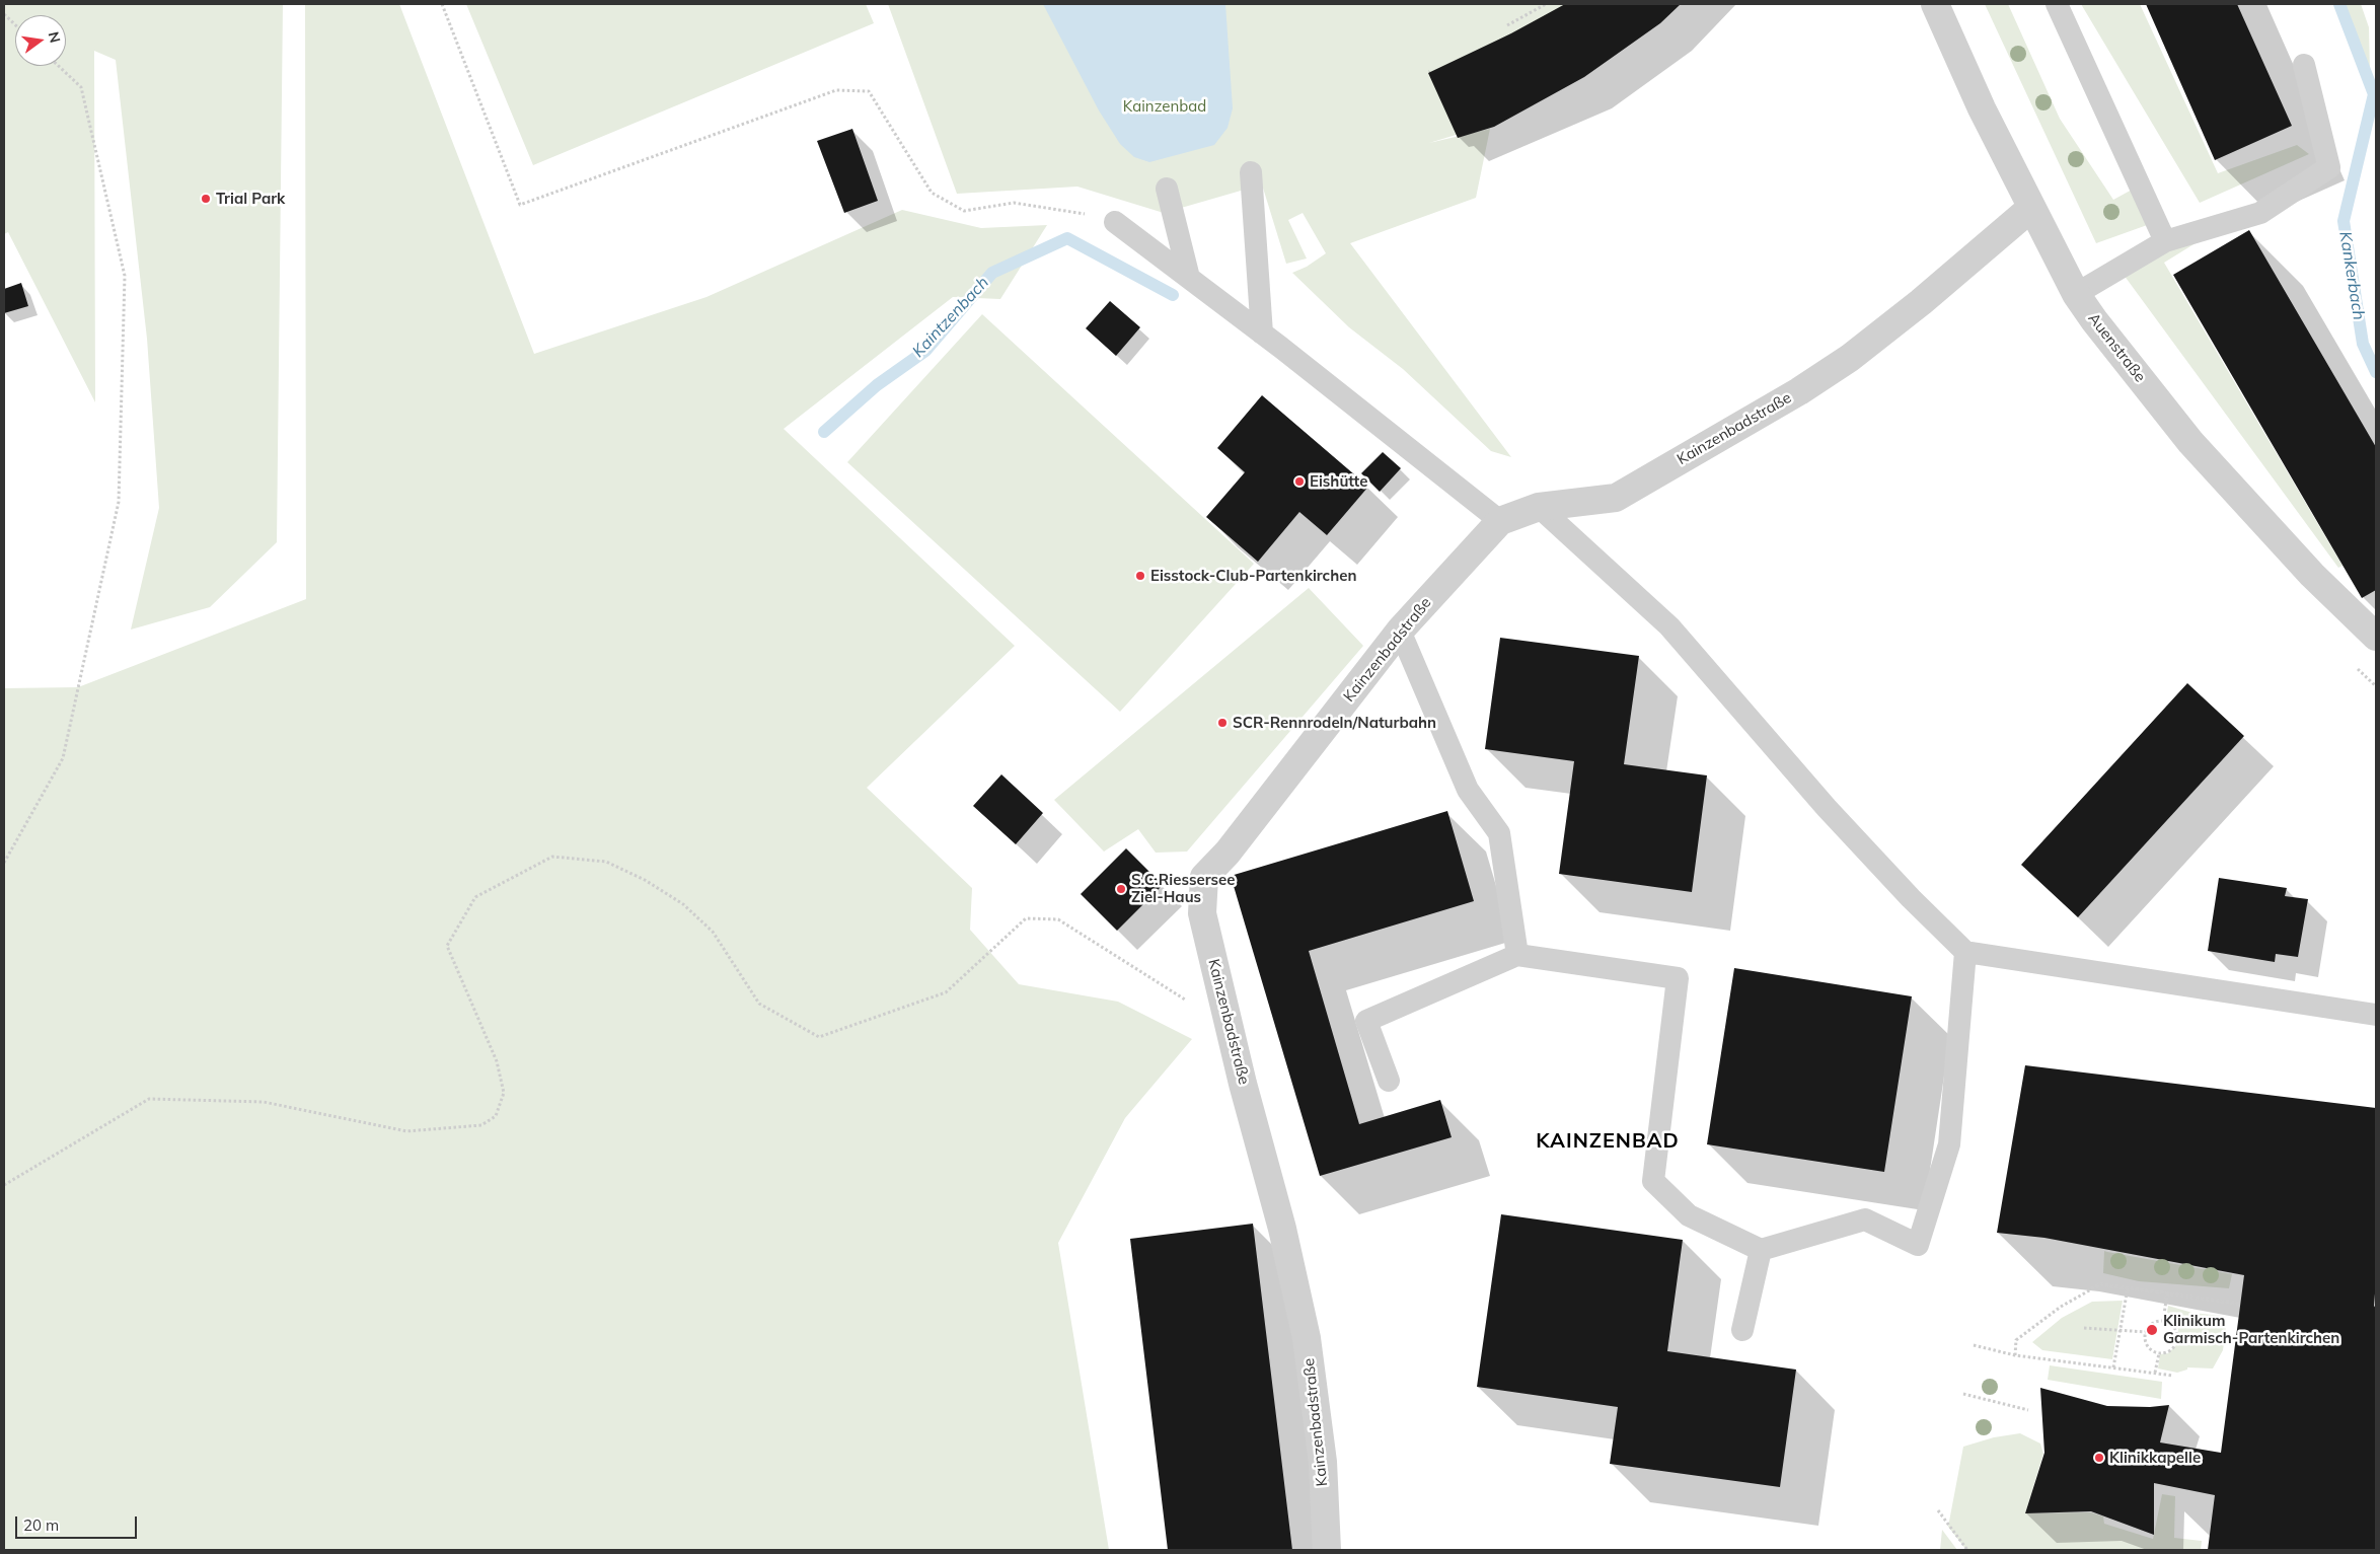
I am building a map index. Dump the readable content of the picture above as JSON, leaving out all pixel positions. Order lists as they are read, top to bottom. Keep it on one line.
{"streets":{"street":["Auenstraße","Kainzenbadstraße"]},"crossings":[["Auenstraße","Kainzenbadstraße"]],"districts":["KAINZENBAD"],"water":["Kankerbach","Kaintzenbach"],"parks":["Kainzenbad"],"places":["Trial Park","Eishütte","Eisstock-Club-Partenkirchen","SCR-Rennrodeln/Naturbahn","S.C.Riessersee Ziel-Haus","Klinikum Garmisch-Partenkirchen","Klinikkapelle"],"scale_bar":"20 m","north":"right"}
